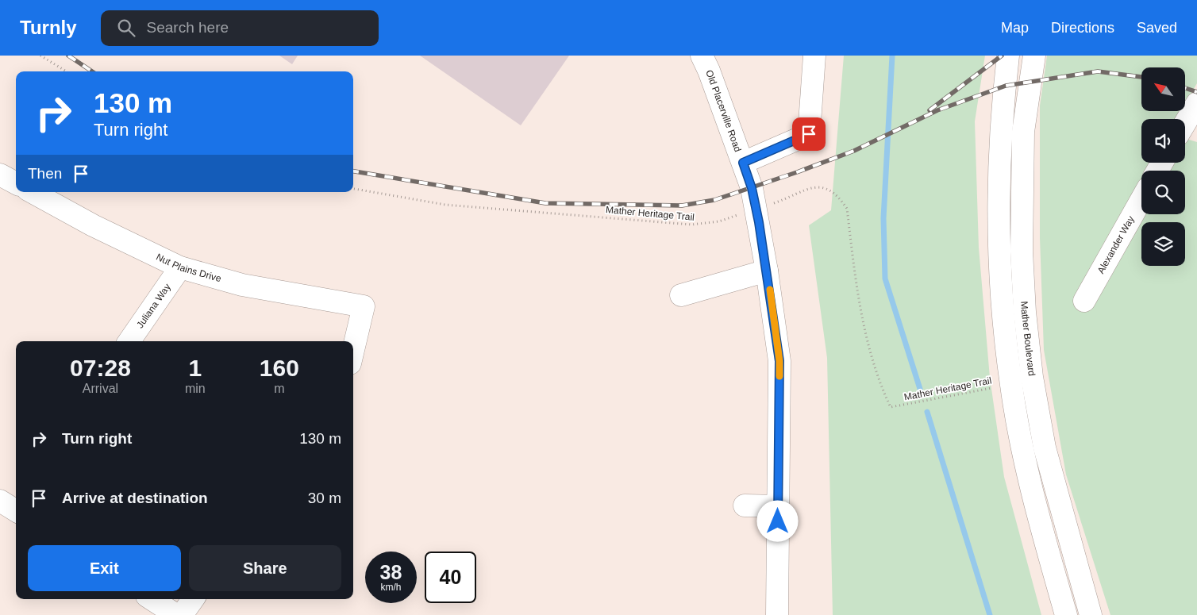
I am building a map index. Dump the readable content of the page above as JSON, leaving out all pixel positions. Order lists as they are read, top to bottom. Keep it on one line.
{"streets":{"street":["Old Placerville Road","Alexander Way","Nut Plains Drive","Juliana Way","Mather Boulevard"],"path":["Mather Heritage Trail"]},"crossings":[["Old Placerville Road","Mather Heritage Trail"],["Nut Plains Drive","Juliana Way"]],"north":"top left","page":{"header":"Turnly","search":"Search here","nav":["Map","Directions","Saved"],"turn":["130 m","Turn right"],"then":"Then","eta":["07:28","Arrival","1","min","160","m"],"list":[{"name":"Turn right","value":"130 m"},{"name":"Arrive at destination","value":"30 m"}],"buttons":["Exit","Share"],"speed":"38 km/h","limit":"40"}}
